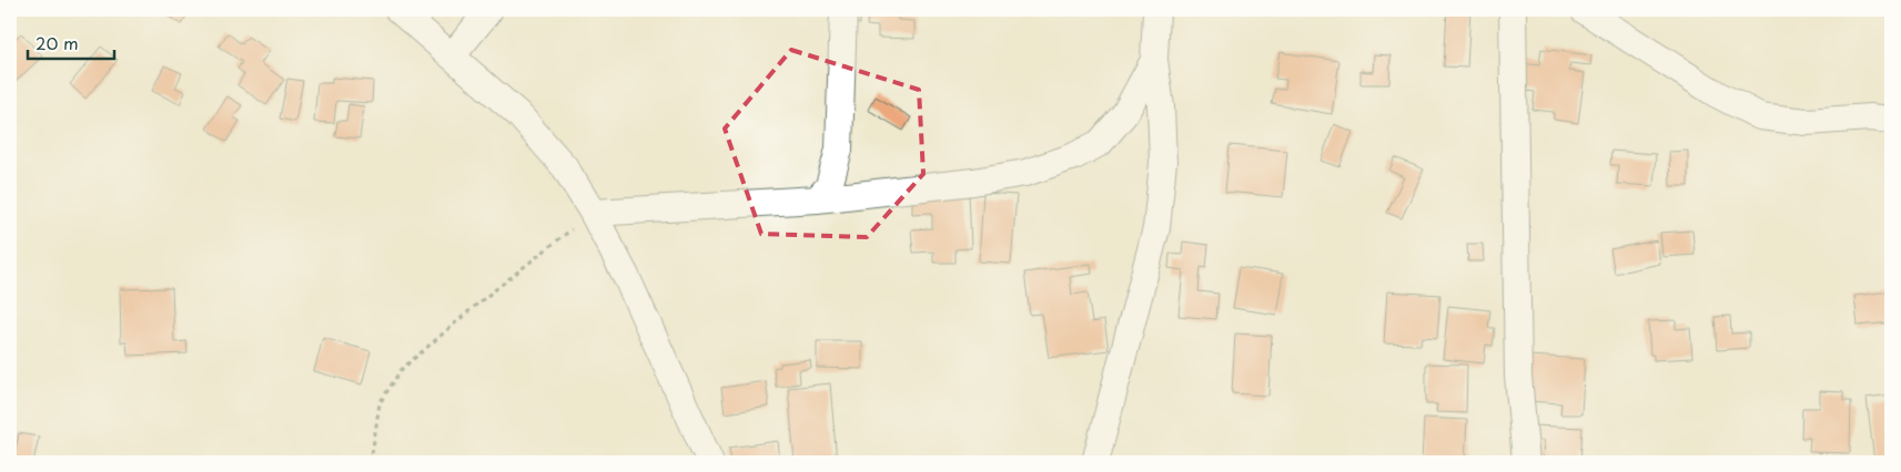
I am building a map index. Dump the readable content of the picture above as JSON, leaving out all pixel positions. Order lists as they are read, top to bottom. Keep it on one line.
{"scale_bar":"20 m"}
